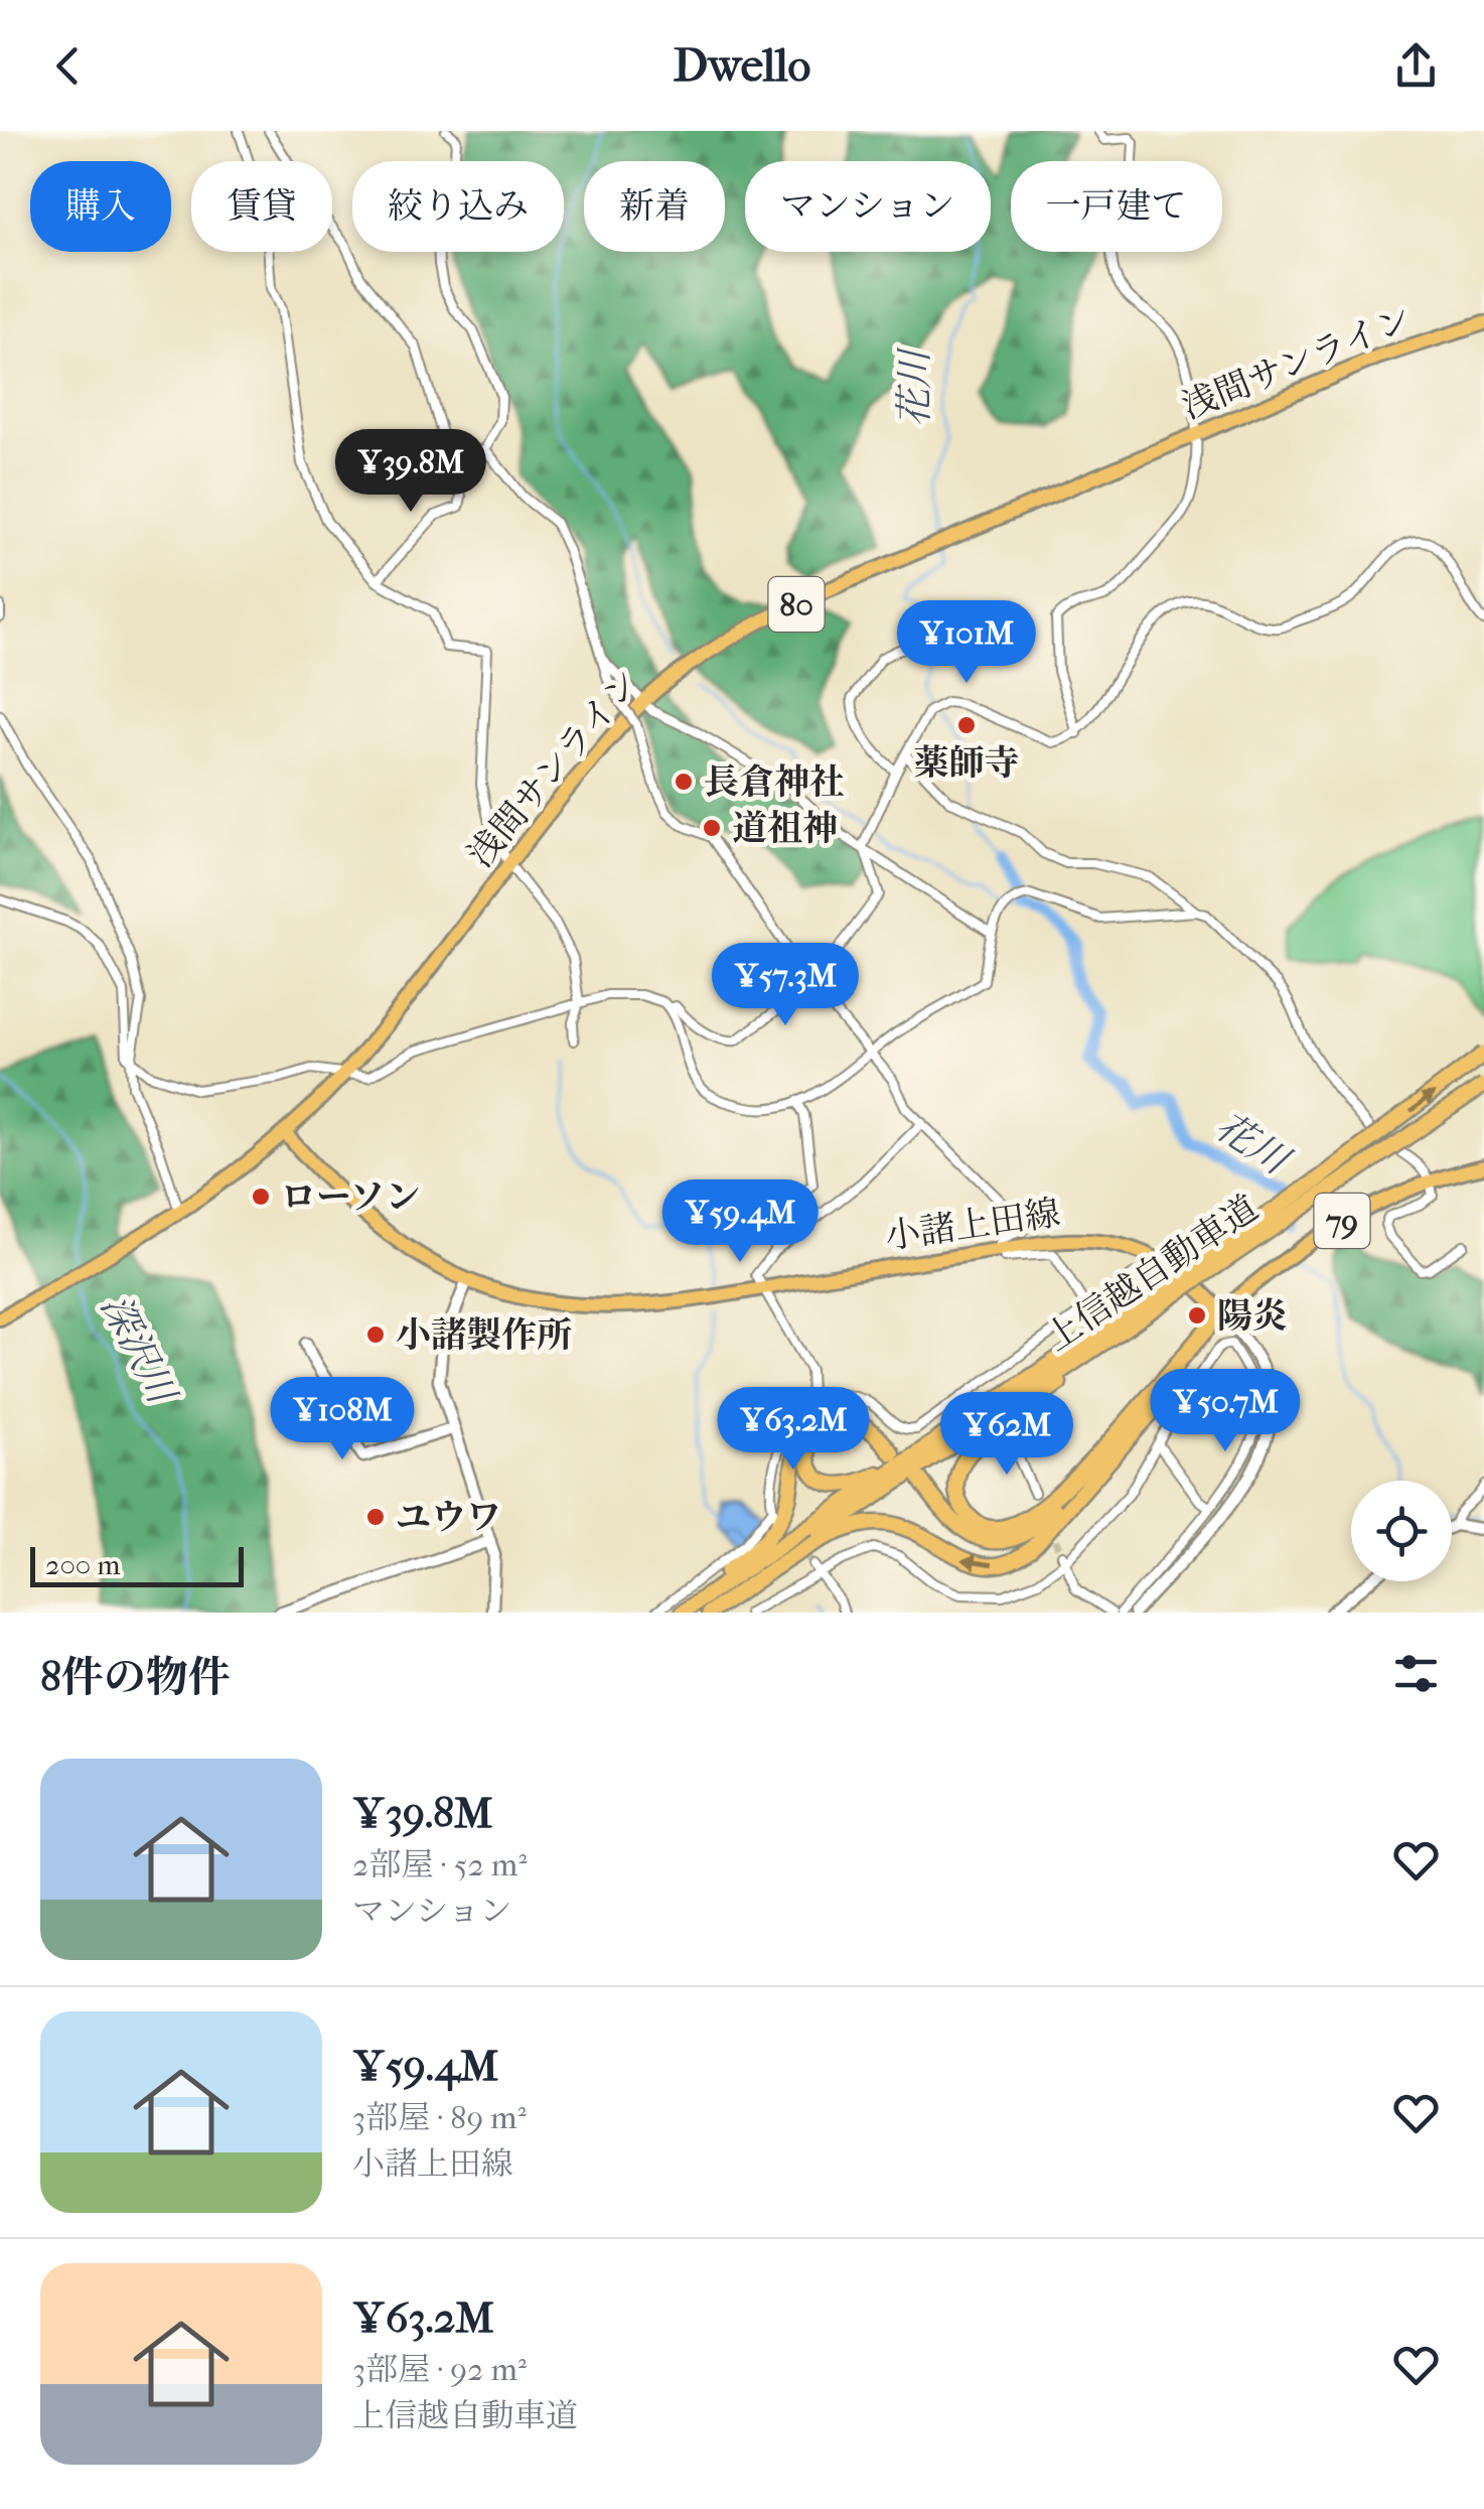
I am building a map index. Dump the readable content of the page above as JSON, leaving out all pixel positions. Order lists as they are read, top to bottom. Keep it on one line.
{"streets":{"highway":["上信越自動車道"],"main road":["浅間サンライン","80","79","小諸上田線"]},"crossings":[["浅間サンライン","小諸上田線"],["79","小諸上田線"]],"water":["花川","深沢川"],"places":["薬師寺","長倉神社","道祖神","ローソン","陽炎","小諸製作所","ユウワ"],"scale_bar":"200 m","page":{"header":"Dwello","chip":["購入","賃貸","絞り込み","新着","マンション","一戸建て"],"price":["¥39.8M","¥101M","¥57.3M","¥59.4M","¥50.7M","¥108M","¥63.2M","¥62M"],"scale":"200 m","heading":"8件の物件","list":[{"name":"¥39.8M","note":"2部屋 · 52 m² · マンション"},{"name":"¥59.4M","note":"3部屋 · 89 m² · 小諸上田線"},{"name":"¥63.2M","note":"3部屋 · 92 m² · 上信越自動車道"}]}}
